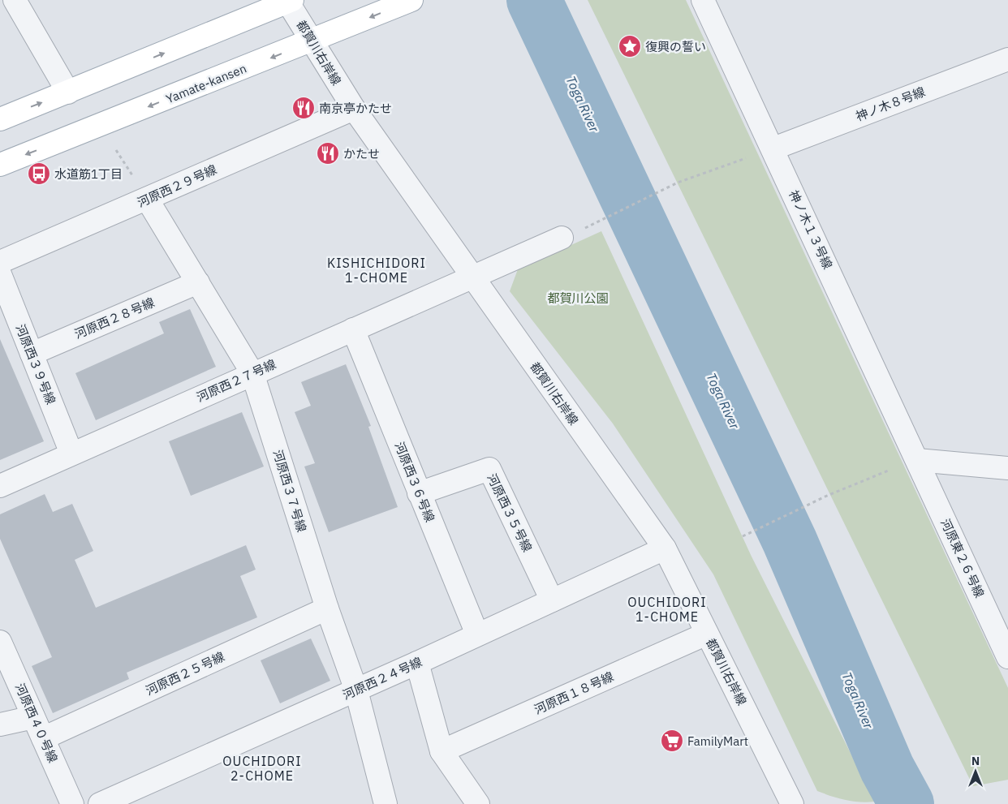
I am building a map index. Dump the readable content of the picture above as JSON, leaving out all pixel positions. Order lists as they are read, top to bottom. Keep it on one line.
{"streets":{"main road":["Yamate-kansen"],"street":["都賀川右岸線","神ノ木８号線","河原西２９号線","神ノ木１３号線","河原西２８号線","河原西３９号線","河原西２７号線","河原西３６号線","河原西３７号線","河原西３５号線","河原東２６号線","河原西２５号線","河原西２４号線","河原西１８号線","河原西４０号線"]},"crossings":[["都賀川右岸線","Yamate-kansen"],["都賀川右岸線","河原西２９号線"],["都賀川右岸線","河原西２７号線"],["都賀川右岸線","河原西２４号線"],["都賀川右岸線","河原西１８号線"],["神ノ木８号線","神ノ木１３号線"],["河原西２９号線","河原西３７号線"],["神ノ木１３号線","河原東２６号線"],["河原西２８号線","河原西３９号線"],["河原西２８号線","河原西３７号線"],["河原西３９号線","河原西２７号線"],["河原西２７号線","河原西３６号線"],["河原西２７号線","河原西３７号線"],["河原西３６号線","河原西３５号線"],["河原西３６号線","河原西２４号線"],["河原西３７号線","河原西２５号線"],["河原西３７号線","河原西２４号線"],["河原西３５号線","河原西２４号線"],["河原西２５号線","河原西４０号線"]],"districts":["KISHICHIDORI 1-CHOME","OUCHIDORI 1-CHOME","OUCHIDORI 2-CHOME"],"water":["Toga River"],"parks":["都賀川公園"],"places":{"place":["復興の誓い"],"restaurant":["南京亭かたせ","かたせ"],"bus stop":["水道筋1丁目"],"supermarket":["FamilyMart"]},"north":"top"}
